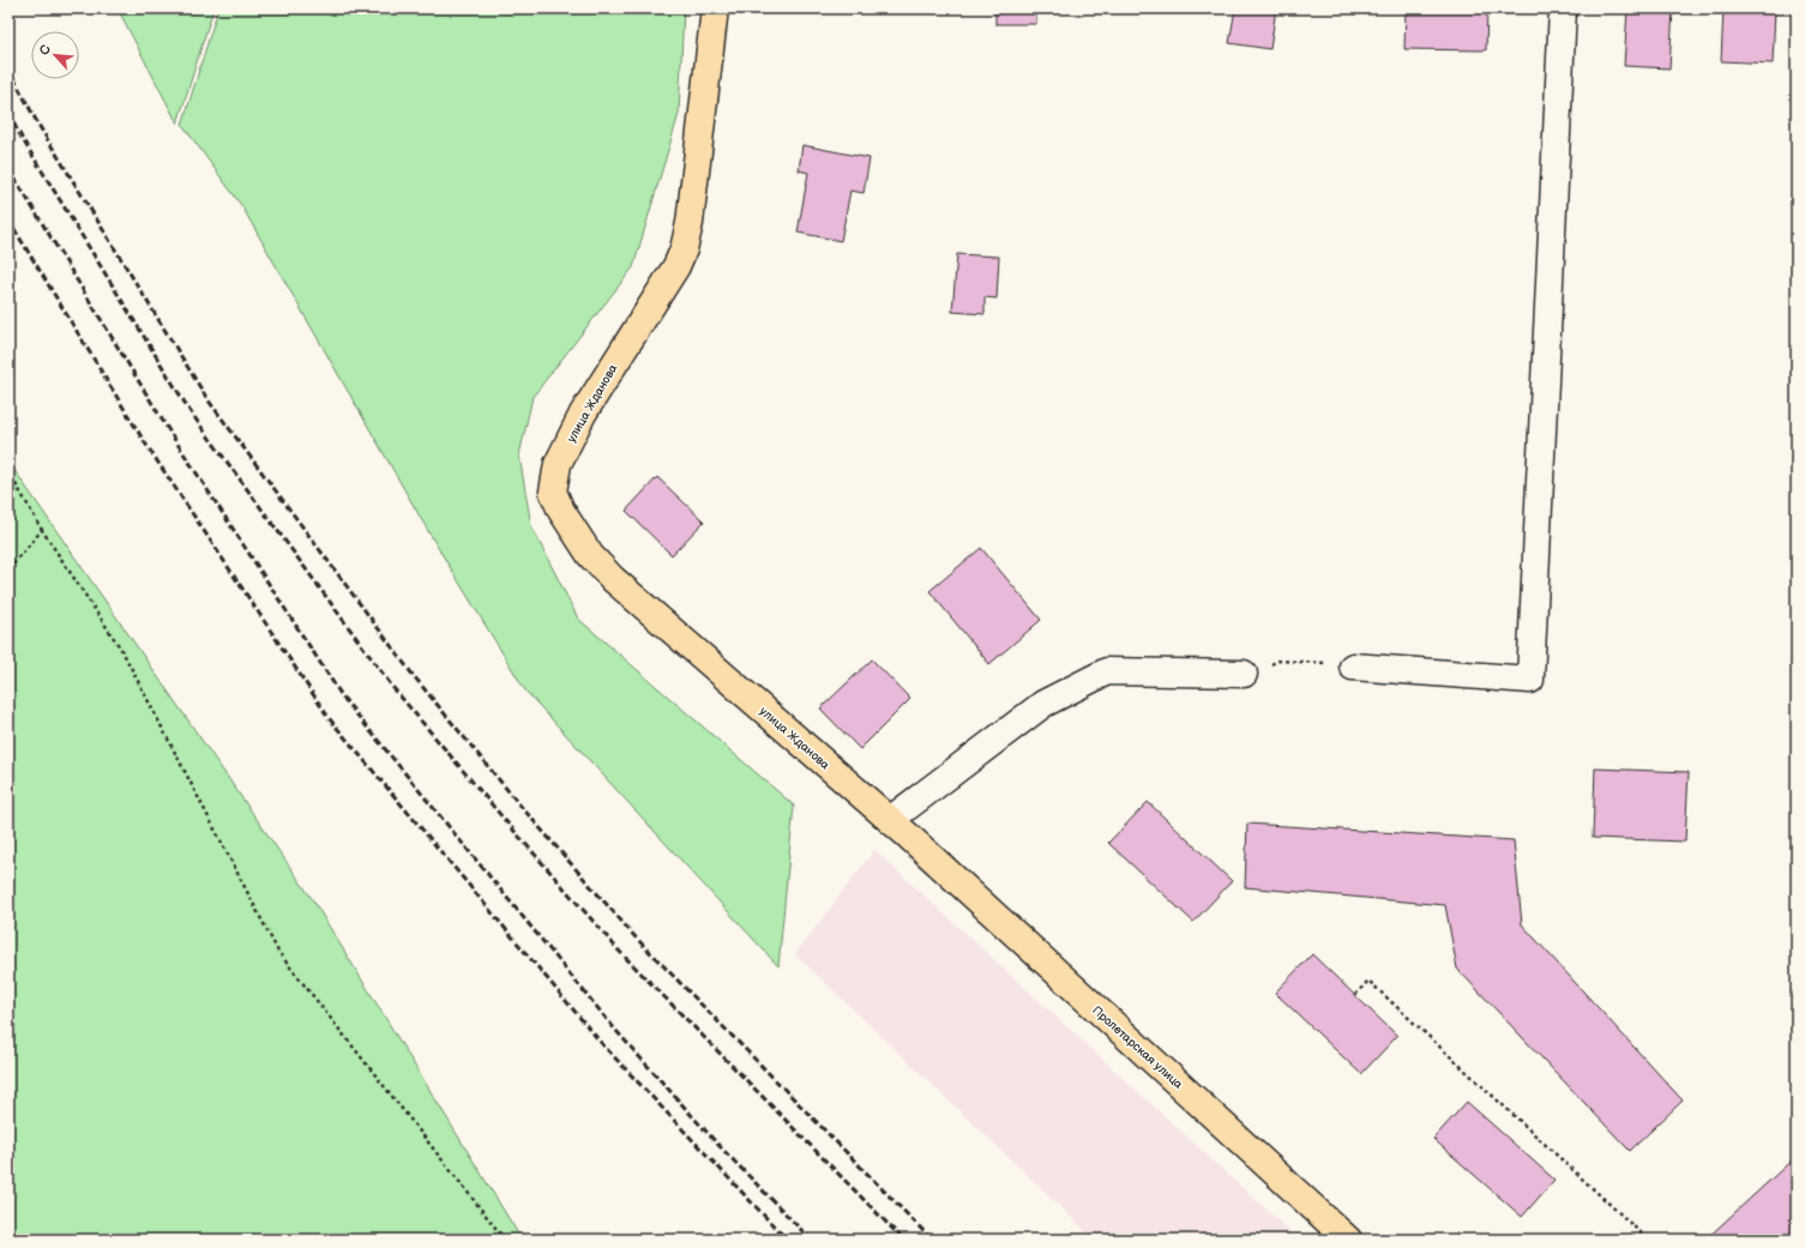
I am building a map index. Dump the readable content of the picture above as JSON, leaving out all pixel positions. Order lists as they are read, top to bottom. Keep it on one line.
{"streets":{"main road":["улица Жданова","Пролетарская улица"]},"crossings":[["улица Жданова","Пролетарская улица"]],"north":"top left"}
